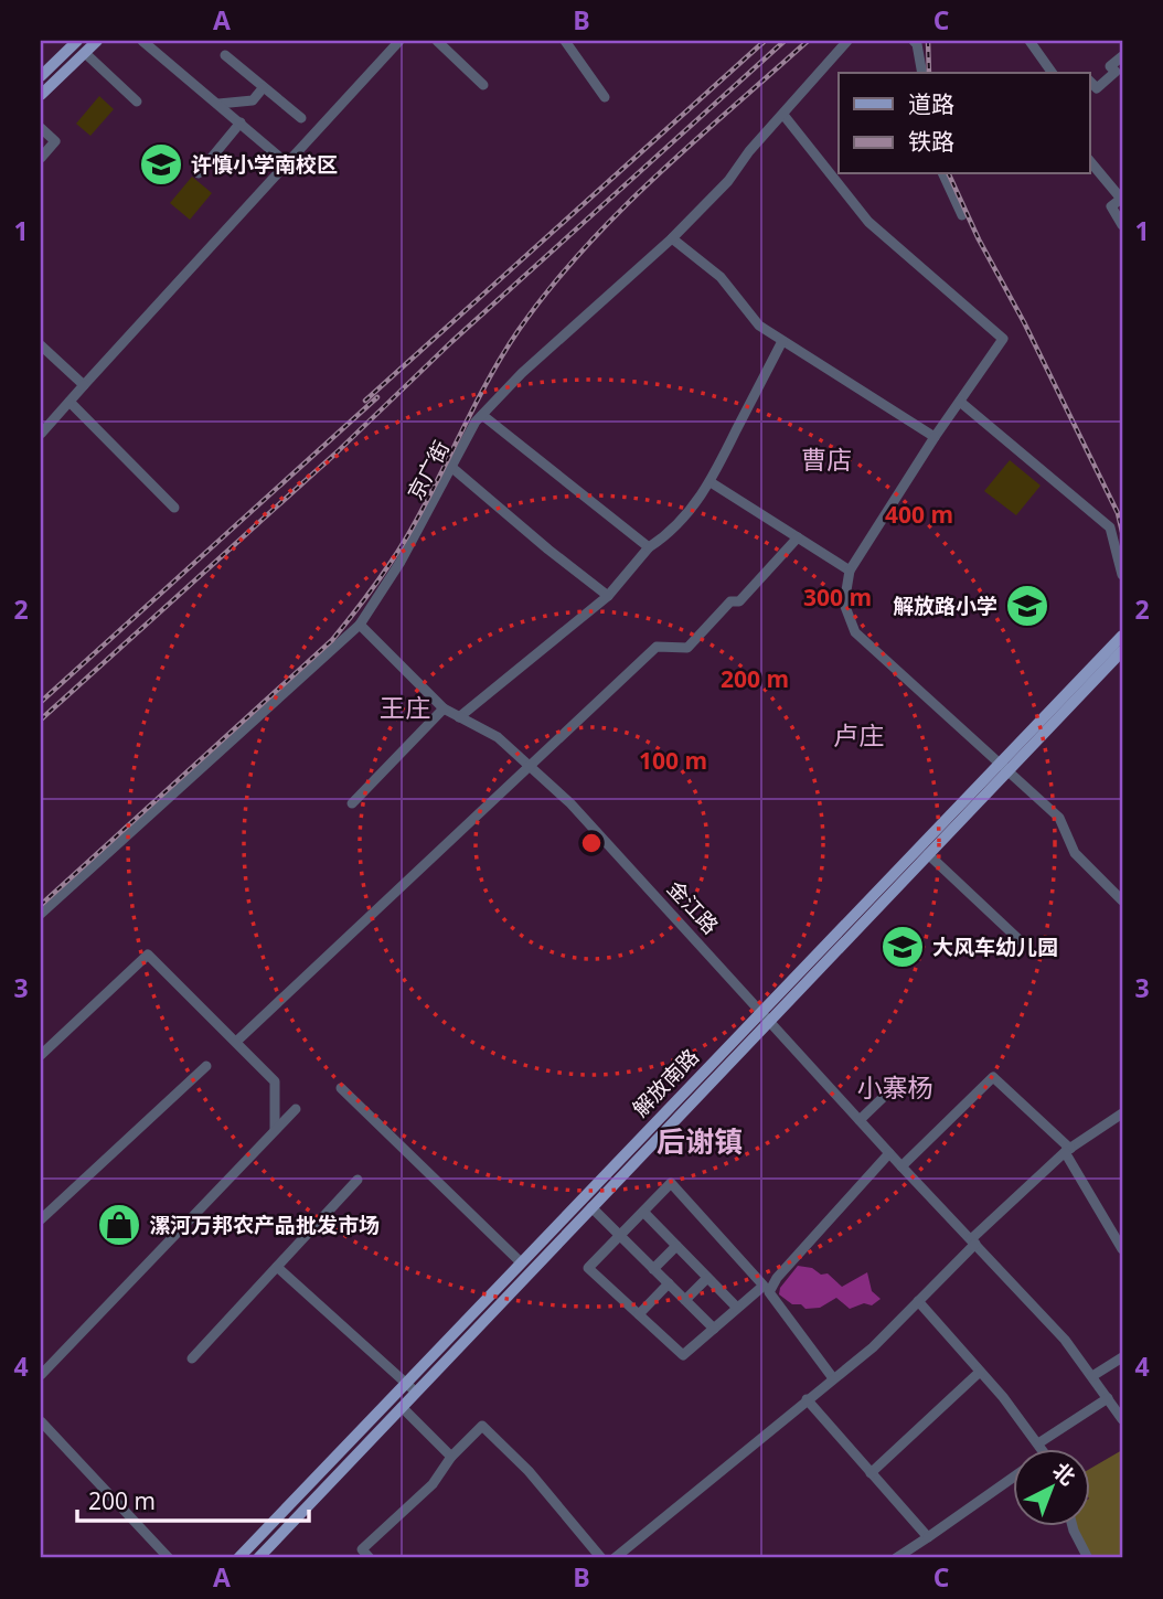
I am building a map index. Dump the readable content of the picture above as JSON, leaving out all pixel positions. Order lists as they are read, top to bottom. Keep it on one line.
{"streets":{"main road":["解放南路"],"street":["京广街","金江路"]},"crossings":[["京广街","金江路"],["金江路","解放南路"]],"districts":["曹店","王庄","卢庄","小寨杨","后谢镇"],"places":{"school or university":["许慎小学南校区","解放路小学","大风车幼儿园"],"shop":["漯河万邦农产品批发市场"]},"legend":["道路","铁路"],"scale_bar":"200 m","north":"top right","grid":{"columns":["A","B","C"],"rows":["1","2","3","4"]},"rings":["400 m","300 m","200 m","100 m"]}
